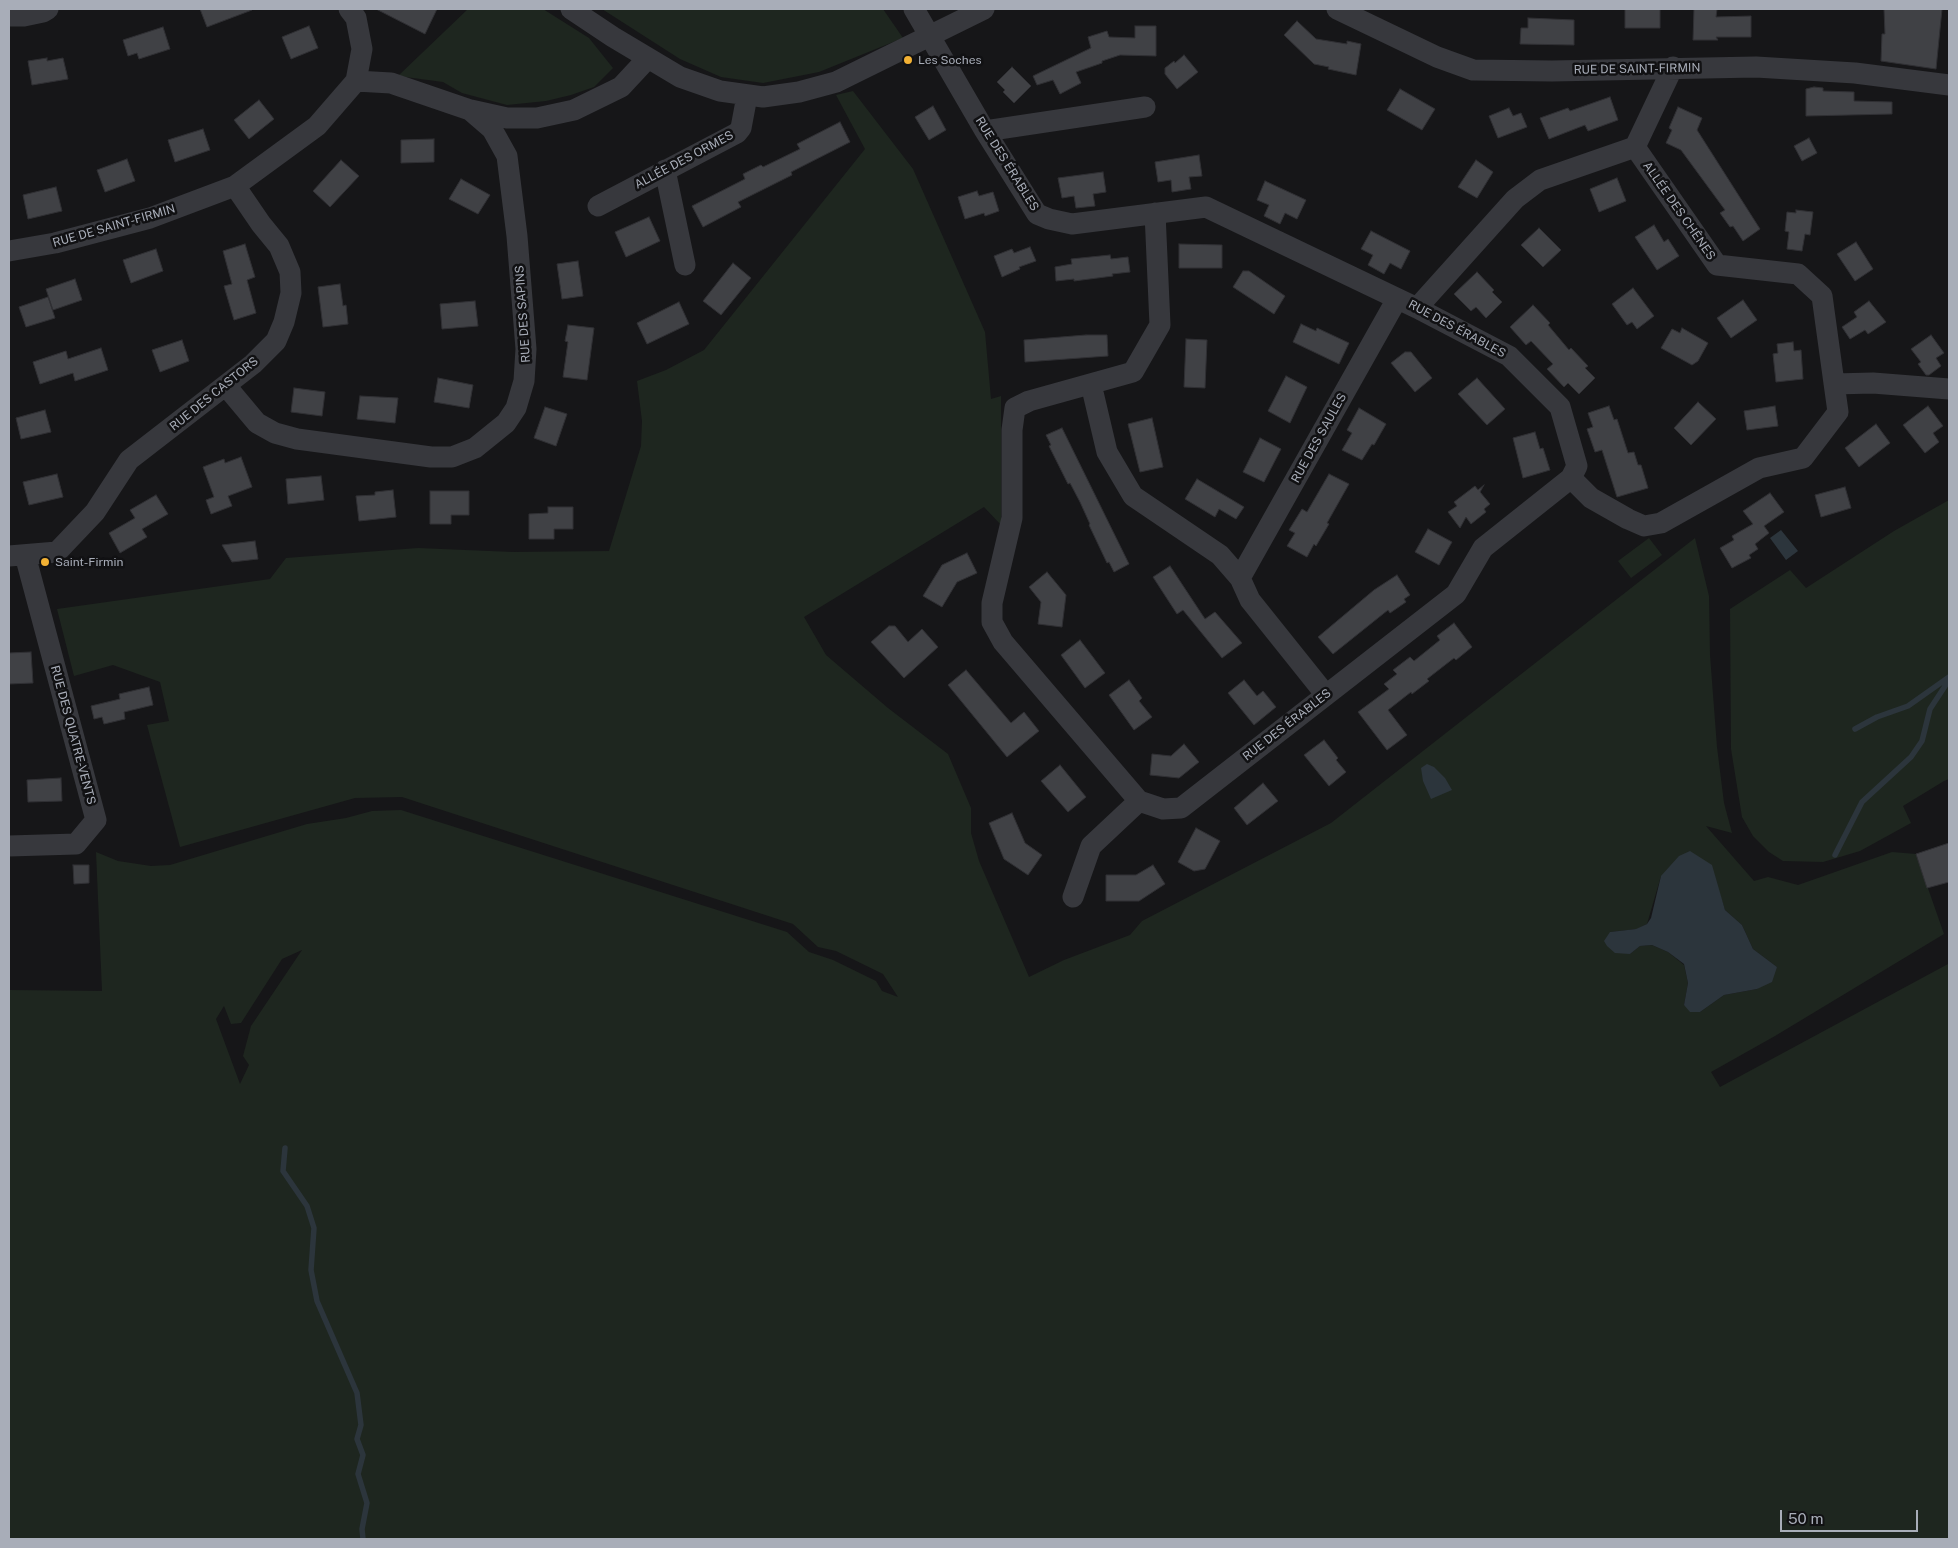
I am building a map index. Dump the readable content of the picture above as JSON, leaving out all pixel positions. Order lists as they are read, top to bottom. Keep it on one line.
{"streets":{"street":["RUE DE SAINT-FIRMIN","ALLÉE DES ORMES","RUE DES ÉRABLES","ALLÉE DES CHÊNES","RUE DES SAPINS","RUE DES CASTORS","RUE DES SAULES","RUE DES QUATRE-VENTS"]},"crossings":[["RUE DE SAINT-FIRMIN","RUE DES SAPINS"],["RUE DE SAINT-FIRMIN","RUE DES CASTORS"],["RUE DES ÉRABLES","ALLÉE DES CHÊNES"],["RUE DES ÉRABLES","RUE DES SAULES"],["RUE DES SAPINS","RUE DES CASTORS"],["RUE DES CASTORS","RUE DES QUATRE-VENTS"]],"places":["Les Soches","Saint-Firmin"],"scale_bar":"50 m"}
